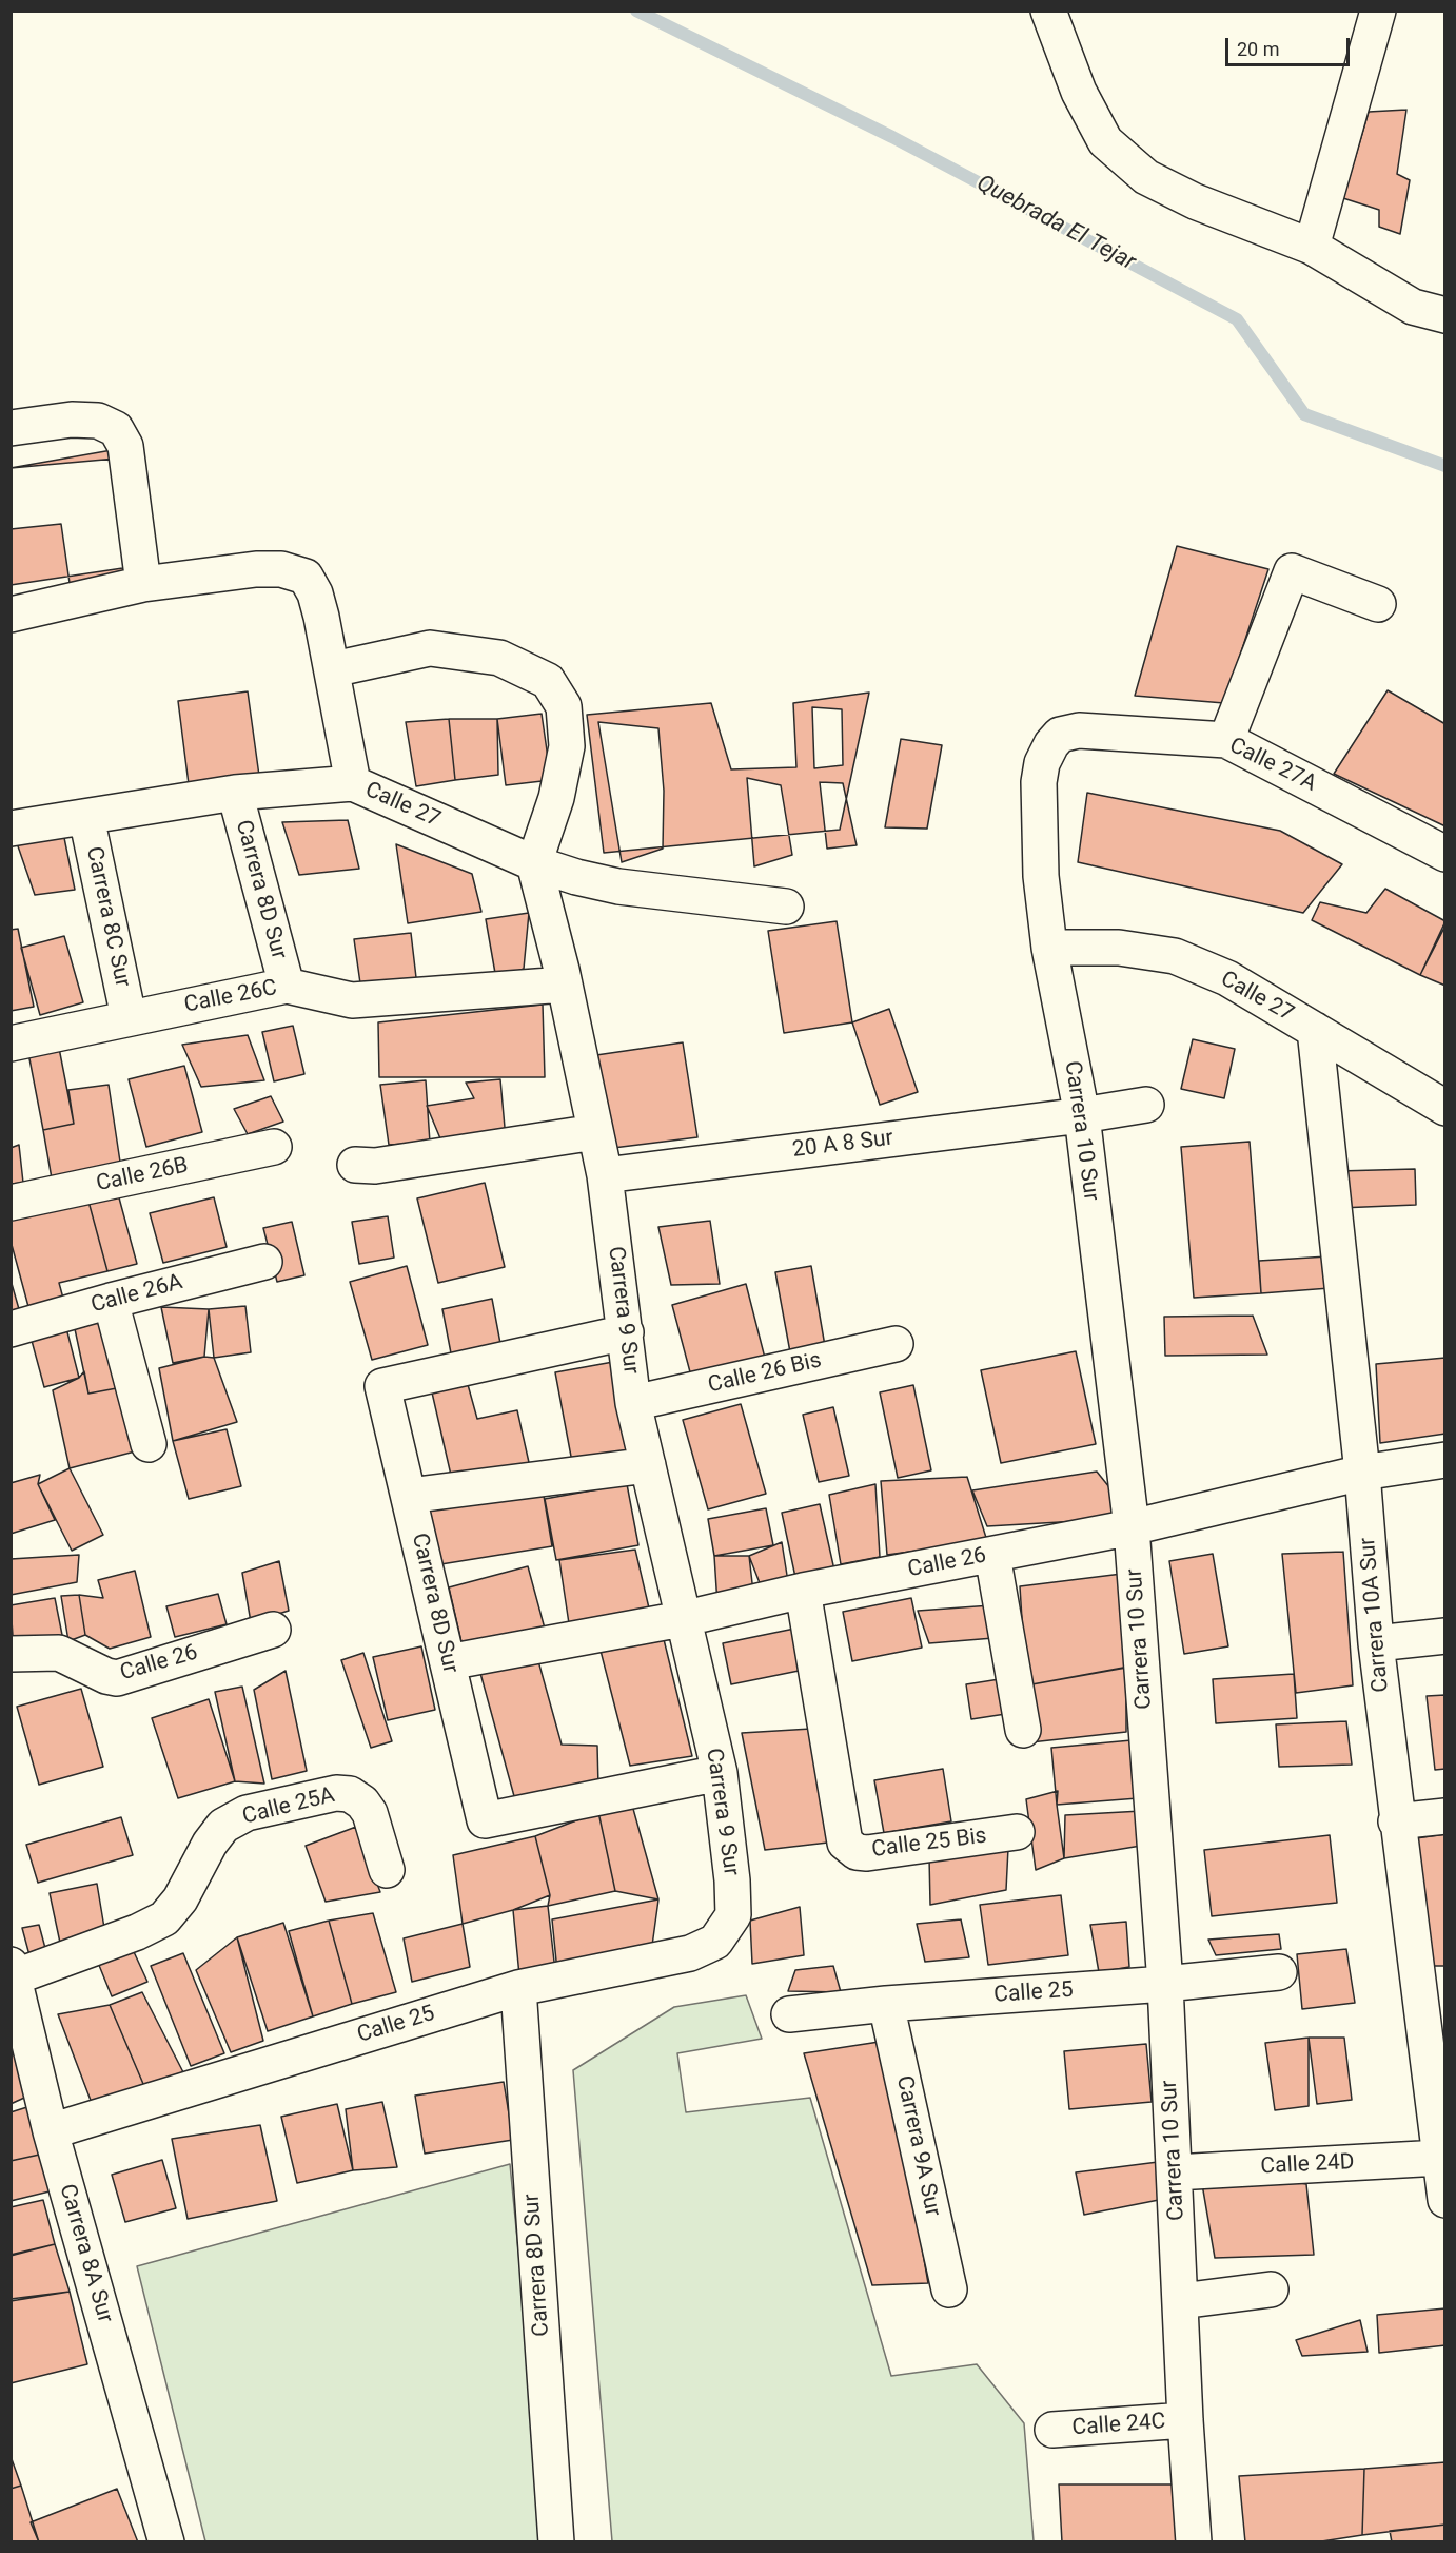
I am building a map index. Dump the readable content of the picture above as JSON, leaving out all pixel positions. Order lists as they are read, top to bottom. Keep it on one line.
{"streets":{"street":["Calle 27A","Calle 27","Carrera 8D Sur","Carrera 8C Sur","Calle 26C","Carrera 10 Sur","20 A 8 Sur","Calle 26B","Calle 26A","Carrera 9 Sur","Calle 26 Bis","Calle 26","Carrera 10A Sur","Calle 25A","Calle 25 Bis","Calle 25","Carrera 9A Sur","Calle 24D","Carrera 8A Sur","Calle 24C"]},"crossings":[["Calle 27A","Carrera 10 Sur"],["Calle 27","Carrera 8D Sur"],["Calle 27","Carrera 8C Sur"],["Calle 27","Carrera 10 Sur"],["Calle 27","Carrera 9 Sur"],["Calle 27","Carrera 10A Sur"],["Carrera 8D Sur","Calle 26C"],["Carrera 8D Sur","Carrera 9 Sur"],["Carrera 8D Sur","Calle 26"],["Carrera 8D Sur","Calle 25"],["Carrera 8C Sur","Calle 26C"],["Calle 26C","Carrera 9 Sur"],["Carrera 10 Sur","20 A 8 Sur"],["Carrera 10 Sur","Calle 26"],["Carrera 10 Sur","Calle 25"],["Carrera 10 Sur","Calle 24D"],["Carrera 10 Sur","Calle 24C"],["20 A 8 Sur","Carrera 9 Sur"],["Carrera 9 Sur","Calle 26 Bis"],["Carrera 9 Sur","Calle 26"],["Carrera 9 Sur","Calle 25"],["Calle 26","Carrera 10A Sur"],["Calle 26","Calle 25 Bis"],["Carrera 10A Sur","Calle 24D"],["Calle 25A","Carrera 8A Sur"],["Calle 25","Carrera 9A Sur"],["Calle 25","Carrera 8A Sur"]],"water":["Quebrada El Tejar"],"scale_bar":"20 m"}
